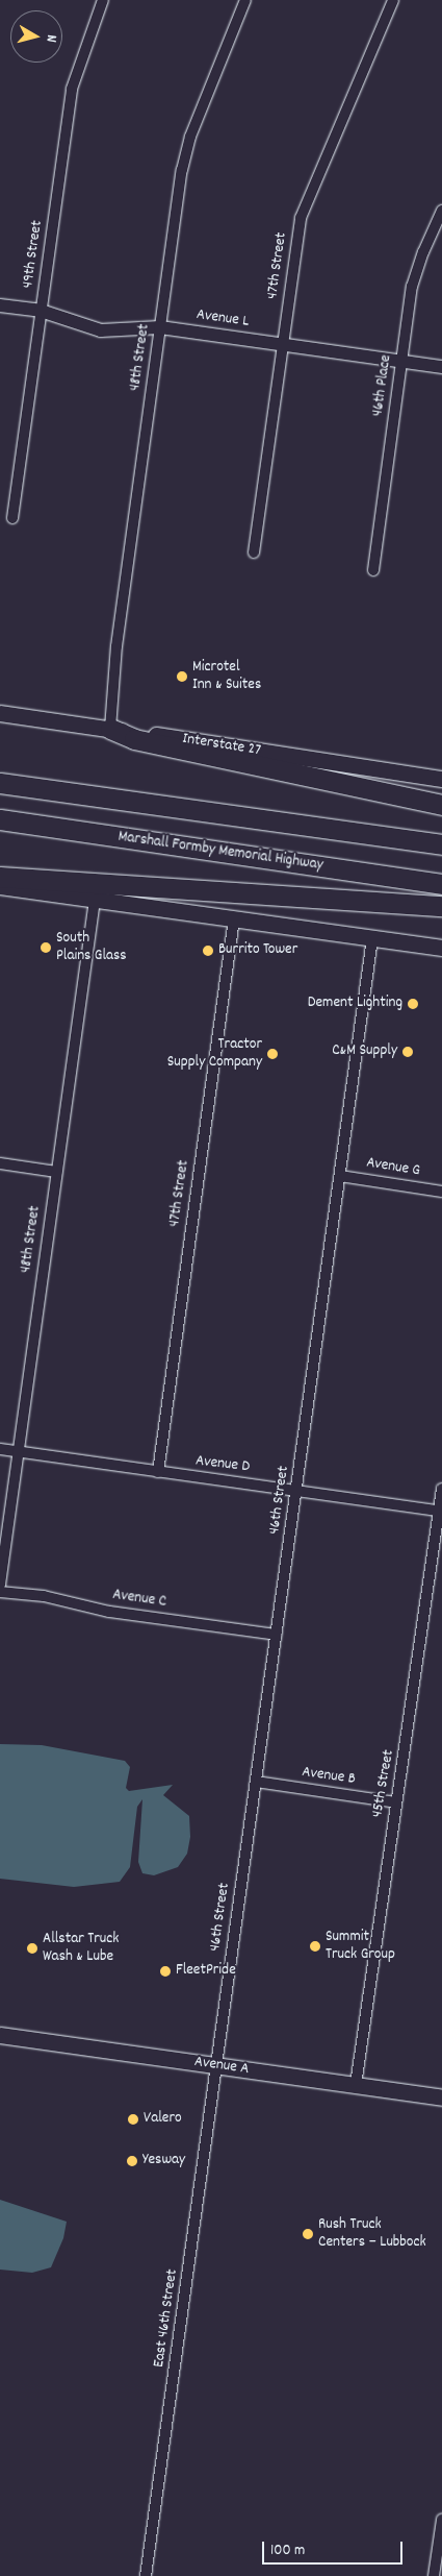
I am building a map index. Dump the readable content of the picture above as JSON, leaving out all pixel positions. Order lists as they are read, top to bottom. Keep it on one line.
{"streets":{"highway":["Marshall Formby Memorial Highway"],"main road":["Interstate 27","Avenue A"],"street":["49th Street","47th Street","Avenue L","48th Street","46th Place","Avenue G","Avenue D","46th Street","Avenue C","Avenue B","45th Street","East 46th Street"]},"crossings":[["49th Street","Avenue L"],["47th Street","Avenue L"],["47th Street","Avenue D"],["Avenue L","48th Street"],["Avenue L","46th Place"],["48th Street","Interstate 27"],["48th Street","Avenue D"],["Avenue G","46th Street"],["Avenue D","46th Street"],["Avenue D","45th Street"],["46th Street","Avenue C"],["46th Street","Avenue B"],["46th Street","Avenue A"],["46th Street","East 46th Street"],["Avenue B","45th Street"],["45th Street","Avenue A"],["Avenue A","East 46th Street"]],"places":["Microtel Inn & Suites","South Plains Glass","Burrito Tower","Dement Lighting","C&M Supply","Tractor Supply Company","Summit Truck Group","Allstar Truck Wash & Lube","FleetPride","Valero","Yesway","Rush Truck Centers – Lubbock"],"scale_bar":"100 m","north":"right"}
